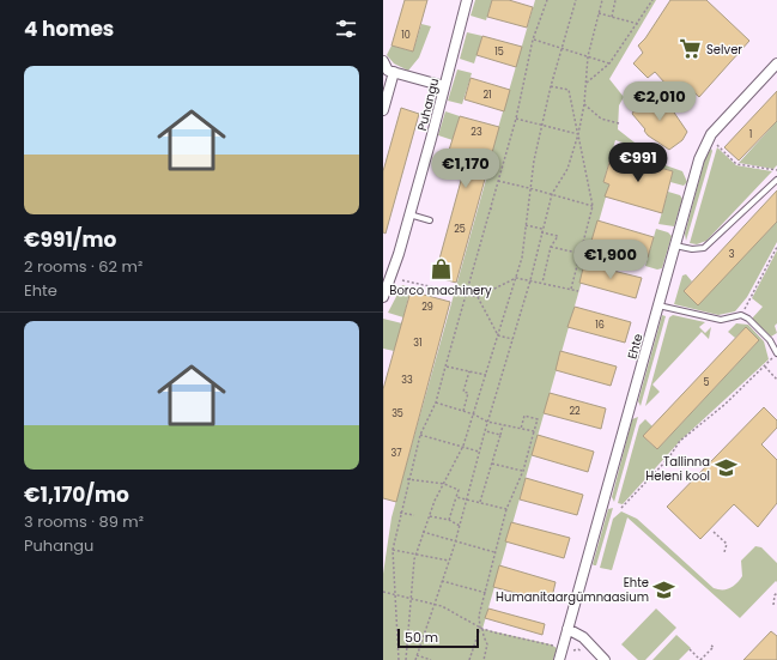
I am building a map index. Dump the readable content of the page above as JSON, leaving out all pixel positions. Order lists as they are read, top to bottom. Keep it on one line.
{"streets":{"street":["Puhangu","Ehte"]},"places":{"supermarket":["Selver"],"shop":["Borco machinery"],"school or university":["Tallinna Heleni kool","Ehte Humanitaargümnaasium"]},"house_numbers":["10","15","21","23","1","25","3","29","16","31","33","5","22","35","37"],"scale_bar":"50 m","page":{"heading":"4 homes","list":[{"name":"€991/mo","note":"2 rooms · 62 m² · Ehte"},{"name":"€1,170/mo","note":"3 rooms · 89 m² · Puhangu"}],"price":["€2,010","€991","€1,170","€1,900"],"scale":"50 m"}}
